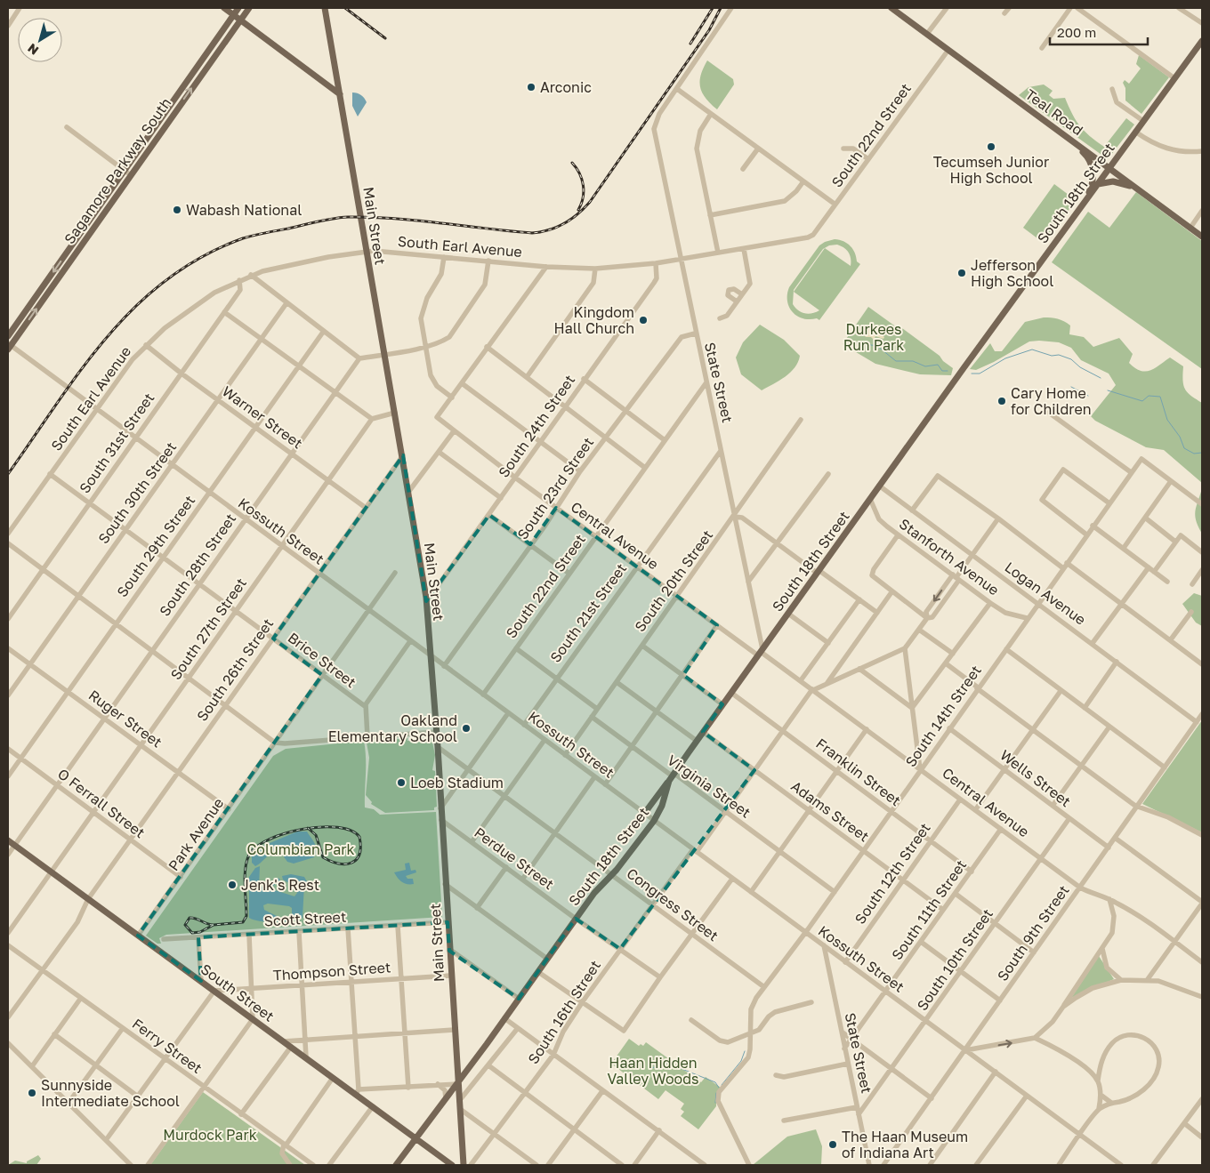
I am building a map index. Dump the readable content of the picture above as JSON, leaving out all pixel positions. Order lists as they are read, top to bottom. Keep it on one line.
{"streets":{"main road":["Teal Road","Sagamore Parkway South","South 18th Street","Main Street","South Street"],"street":["South 22nd Street","South Earl Avenue","State Street","Warner Street","South 24th Street","South 31st Street","South 23rd Street","South 30th Street","Kossuth Street","Central Avenue","South 29th Street","Stanforth Avenue","South 28th Street","South 20th Street","Logan Avenue","South 21st Street","South 27th Street","Brice Street","South 26th Street","South 14th Street","Ruger Street","Franklin Street","Wells Street","Virginia Street","O Ferrall Street","Adams Street","Park Avenue","Perdue Street","South 12th Street","Congress Street","South 11th Street","Scott Street","South 9th Street","South 10th Street","Thompson Street","South 16th Street","Ferry Street"]},"crossings":[["Teal Road","South 22nd Street"],["Teal Road","South 18th Street"],["South 22nd Street","South Earl Avenue"],["South 22nd Street","State Street"],["South 22nd Street","Kossuth Street"],["South 22nd Street","Central Avenue"],["Sagamore Parkway South","Kossuth Street"],["South 18th Street","Main Street"],["South 18th Street","State Street"],["South 18th Street","Kossuth Street"],["South 18th Street","Central Avenue"],["South 18th Street","Stanforth Avenue"],["South 18th Street","Logan Avenue"],["South 18th Street","Franklin Street"],["South 18th Street","Virginia Street"],["South 18th Street","Adams Street"],["South 18th Street","Perdue Street"],["South 18th Street","Congress Street"],["South 18th Street","South Street"],["Main Street","South Earl Avenue"],["Main Street","South 24th Street"],["Main Street","Kossuth Street"],["Main Street","South 26th Street"],["Main Street","Perdue Street"],["Main Street","Congress Street"],["Main Street","Scott Street"],["Main Street","Thompson Street"],["South Earl Avenue","State Street"],["South Earl Avenue","Warner Street"],["South Earl Avenue","South 24th Street"],["South Earl Avenue","South 31st Street"],["South Earl Avenue","Kossuth Street"],["South Earl Avenue","Brice Street"],["State Street","South 23rd Street"],["State Street","Kossuth Street"],["State Street","Central Avenue"],["State Street","South 20th Street"],["State Street","South 21st Street"],["State Street","South 11th Street"],["State Street","South 10th Street"],["Warner Street","South 31st Street"],["Warner Street","South 30th Street"],["Warner Street","South 29th Street"],["Warner Street","South 28th Street"],["Warner Street","South 27th Street"],["Warner Street","South 26th Street"],["South 24th Street","Central Avenue"],["South 31st Street","Kossuth Street"],["South 31st Street","Brice Street"],["South 23rd Street","Kossuth Street"],["South 23rd Street","Central Avenue"],["South 30th Street","Kossuth Street"],["South 30th Street","Brice Street"],["South 30th Street","Ruger Street"],["Kossuth Street","South 29th Street"],["Kossuth Street","South 28th Street"],["Kossuth Street","South 20th Street"],["Kossuth Street","South 21st Street"],["Kossuth Street","South 27th Street"],["Kossuth Street","South 26th Street"],["Kossuth Street","South 14th Street"],["Kossuth Street","Park Avenue"],["Kossuth Street","South 12th Street"],["Kossuth Street","South 11th Street"],["Kossuth Street","South 9th Street"],["Kossuth Street","South 10th Street"],["Kossuth Street","South 16th Street"],["Central Avenue","South 20th Street"],["Central Avenue","South 21st Street"],["Central Avenue","South 14th Street"],["Central Avenue","South 12th Street"],["Central Avenue","South 11th Street"],["Central Avenue","South 9th Street"],["Central Avenue","South 10th Street"],["Central Avenue","South 16th Street"],["South 29th Street","Brice Street"],["South 29th Street","Ruger Street"],["South 29th Street","O Ferrall Street"],["Stanforth Avenue","South 14th Street"],["South 28th Street","Brice Street"],["South 28th Street","Ruger Street"],["South 28th Street","O Ferrall Street"],["South 28th Street","South Street"],["South 20th Street","Virginia Street"],["Logan Avenue","South 14th Street"],["Logan Avenue","South 9th Street"],["South 27th Street","Brice Street"],["South 27th Street","Ruger Street"],["South 27th Street","O Ferrall Street"],["South 27th Street","South Street"],["Brice Street","South 26th Street"],["Brice Street","Park Avenue"],["South 26th Street","Ruger Street"],["South 26th Street","O Ferrall Street"],["South 26th Street","South Street"],["South 26th Street","Ferry Street"],["South 14th Street","Franklin Street"],["South 14th Street","Wells Street"],["South 14th Street","Virginia Street"],["South 14th Street","Adams Street"],["South 14th Street","Congress Street"],["Ruger Street","Park Avenue"],["Franklin Street","South 12th Street"],["Franklin Street","South 11th Street"],["Franklin Street","South 16th Street"],["Wells Street","South 9th Street"],["Wells Street","South 10th Street"],["Virginia Street","South 16th Street"],["O Ferrall Street","Park Avenue"],["Adams Street","South 12th Street"],["Adams Street","South 11th Street"],["Adams Street","South 16th Street"],["Park Avenue","South Street"],["Perdue Street","South 16th Street"],["Congress Street","South 16th Street"],["Thompson Street","South Street"]],"parks":["Durkees Run Park","Columbian Park","Haan Hidden Valley Woods","Murdock Park"],"places":["Arconic","Tecumseh Junior High School","Wabash National","Jefferson High School","Kingdom Hall Church","Cary Home for Children","Oakland Elementary School","Loeb Stadium","Jenk's Rest","Sunnyside Intermediate School","The Haan Museum of Indiana Art"],"scale_bar":"200 m","north":"bottom left"}
